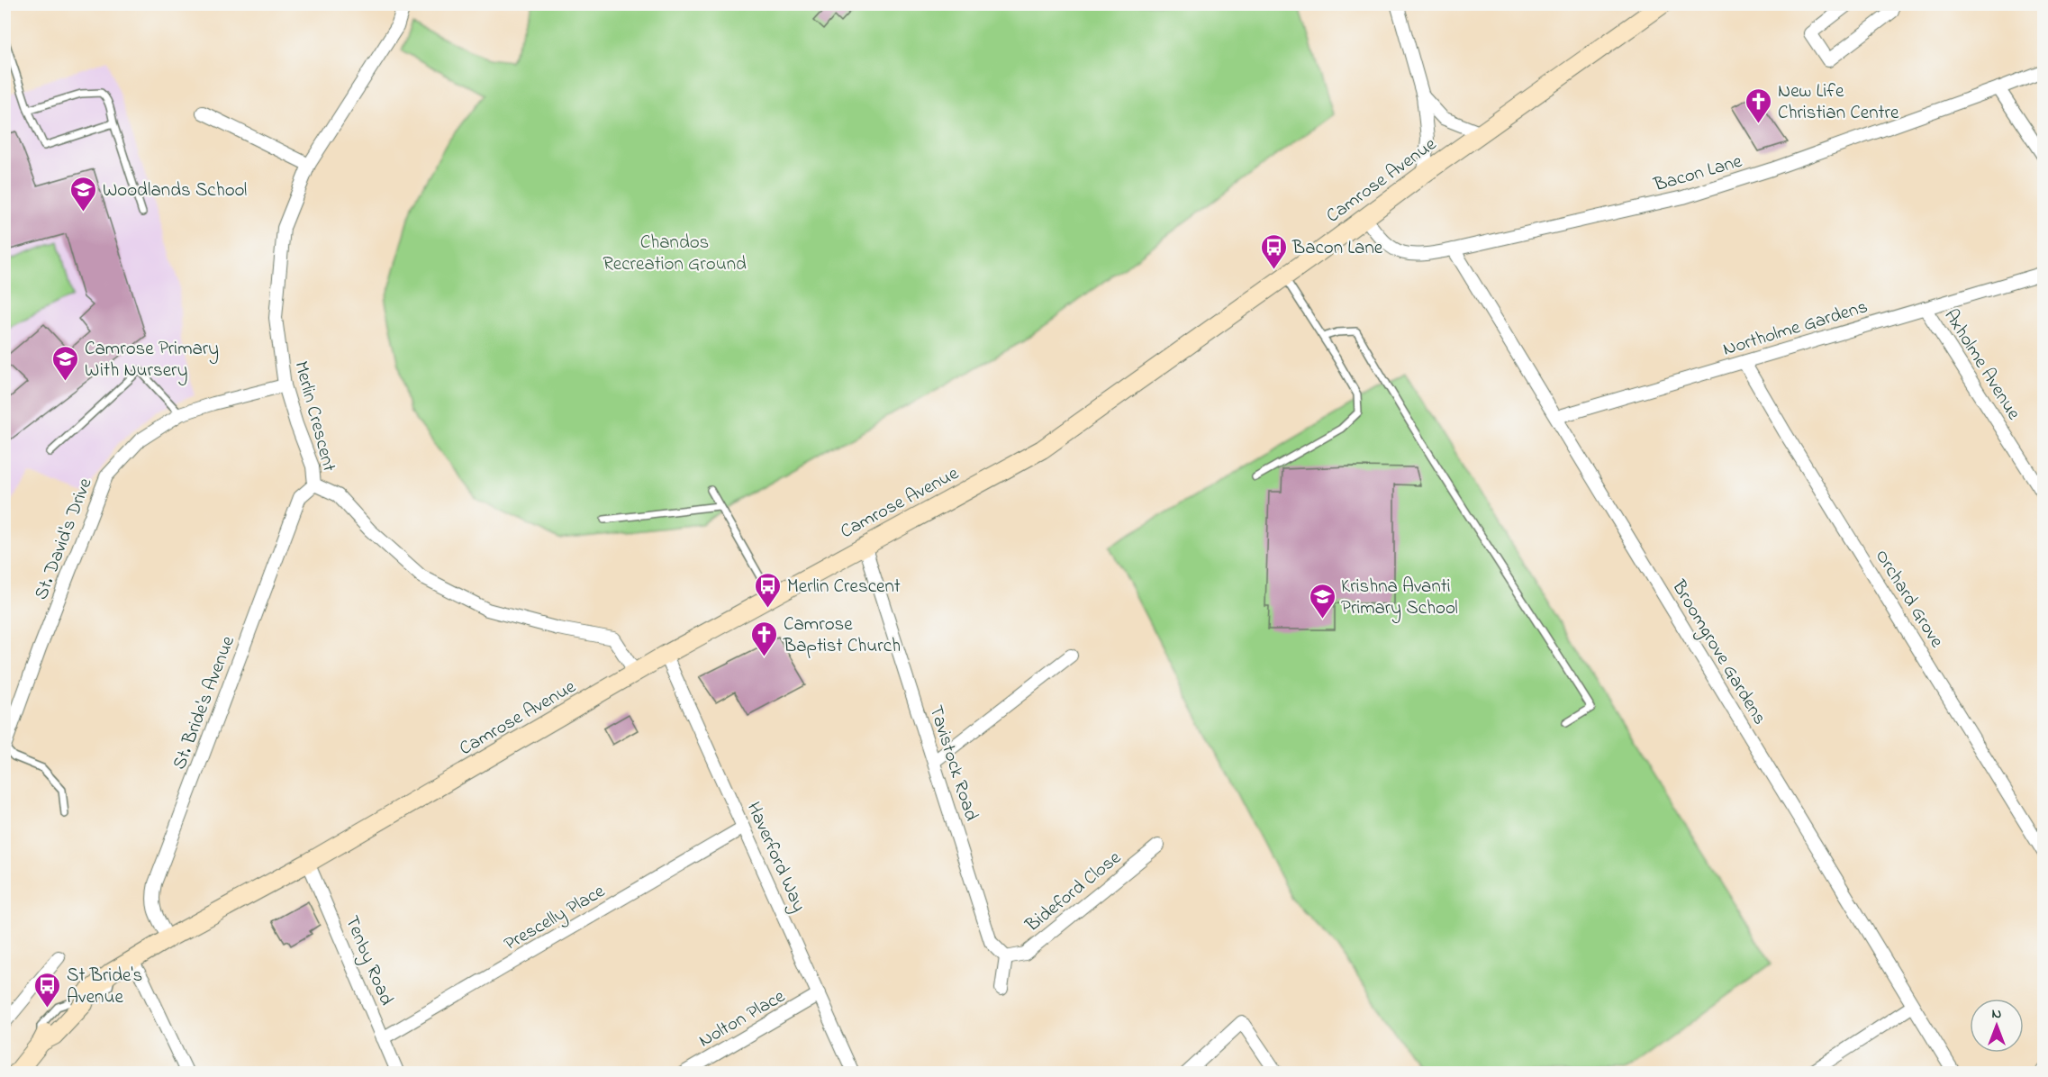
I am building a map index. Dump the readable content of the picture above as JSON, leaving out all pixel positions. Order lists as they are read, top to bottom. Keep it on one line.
{"streets":{"street":["Bacon Lane","Camrose Avenue","Northolme Gardens","Axholme Avenue","Merlin Crescent","St. David's Drive","Orchard Grove","Broomgrove Gardens","St. Bride's Avenue","Tavistock Road","Haverford Way","Bideford Close","Prescelly Place","Tenby Road","Nolton Place"]},"crossings":[["Bacon Lane","Camrose Avenue"],["Bacon Lane","Broomgrove Gardens"],["Camrose Avenue","Merlin Crescent"],["Camrose Avenue","St. Bride's Avenue"],["Camrose Avenue","Tavistock Road"],["Camrose Avenue","Haverford Way"],["Camrose Avenue","Tenby Road"],["Northolme Gardens","Axholme Avenue"],["Northolme Gardens","Orchard Grove"],["Northolme Gardens","Broomgrove Gardens"],["Merlin Crescent","St. David's Drive"],["Merlin Crescent","St. Bride's Avenue"],["Tavistock Road","Bideford Close"],["Haverford Way","Prescelly Place"],["Haverford Way","Nolton Place"],["Prescelly Place","Tenby Road"]],"parks":["Chandos Recreation Ground"],"places":{"church":["New Life Christian Centre","Camrose Baptist Church"],"school or university":["Woodlands School","Camrose Primary With Nursery","Krishna Avanti Primary School"],"bus stop":["Bacon Lane","Merlin Crescent","St Bride's Avenue"]},"north":"top"}
